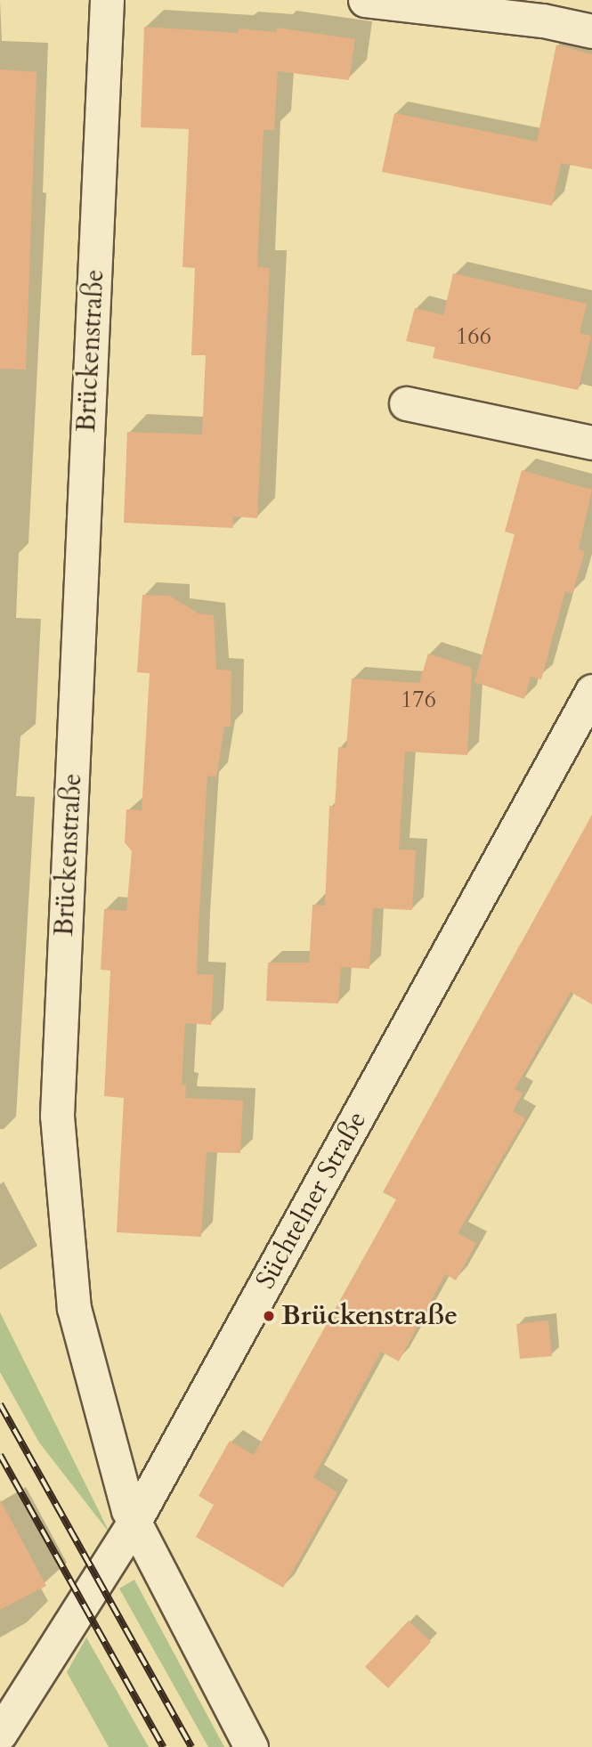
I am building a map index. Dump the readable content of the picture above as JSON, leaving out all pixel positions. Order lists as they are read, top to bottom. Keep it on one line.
{"streets":{"street":["Brückenstraße","Süchtelner Straße"]},"crossings":[["Brückenstraße","Süchtelner Straße"]],"places":["Brückenstraße"],"house_numbers":["166","176"]}
